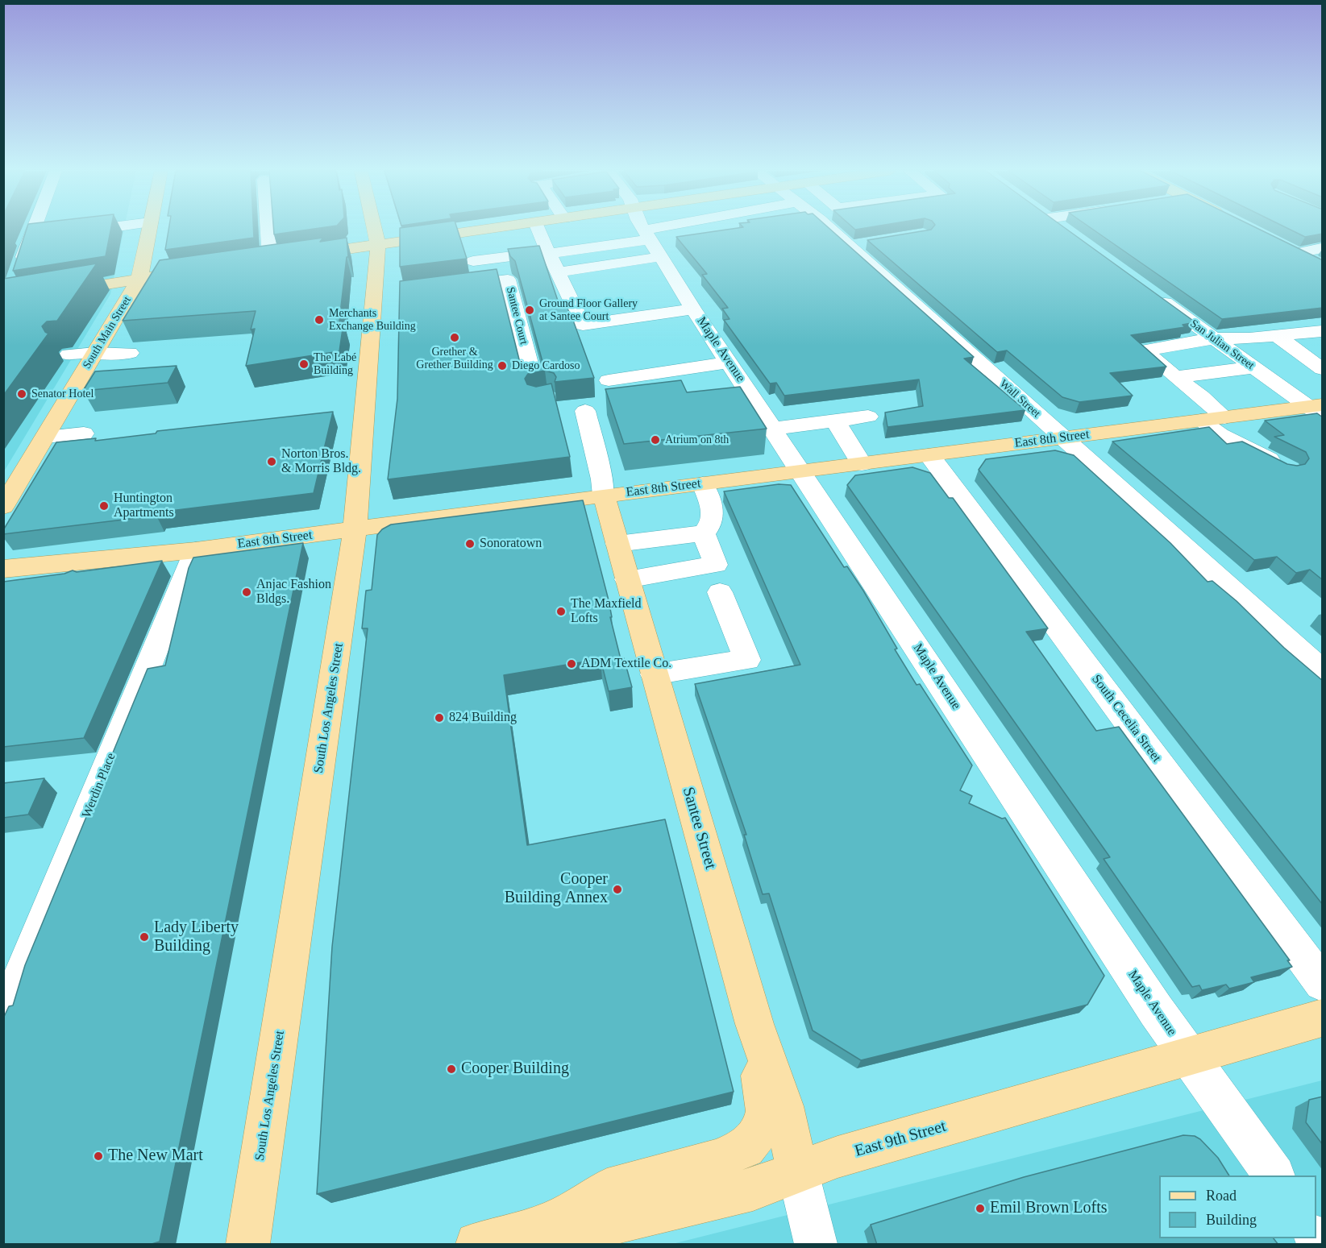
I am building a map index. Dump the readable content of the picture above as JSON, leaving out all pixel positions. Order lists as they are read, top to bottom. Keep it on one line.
{"streets":{"main road":["South Main Street","East 8th Street","South Los Angeles Street","Santee Street","East 9th Street"],"street":["Santee Court","San Julian Street","Maple Avenue","Wall Street","South Cecelia Street","Werdin Place"]},"crossings":[["San Julian Street","East 8th Street"],["Maple Avenue","East 8th Street"],["Maple Avenue","East 9th Street"],["Wall Street","East 8th Street"],["East 8th Street","South Los Angeles Street"],["East 8th Street","South Cecelia Street"],["East 8th Street","Werdin Place"],["East 8th Street","Santee Street"],["Santee Street","East 9th Street"]],"places":["Ground Floor Gallery at Santee Court","Merchants Exchange Building","Grether & Grether Building","The Labé Building","Diego Cardoso","Senator Hotel","Atrium on 8th","Norton Bros. & Morris Bldg.","Huntington Apartments","Sonoratown","Anjac Fashion Bldgs.","The Maxfield Lofts","ADM Textile Co.","824 Building","Cooper Building Annex","Lady Liberty Building","Cooper Building","The New Mart","Emil Brown Lofts"],"legend":["Road","Building"]}
